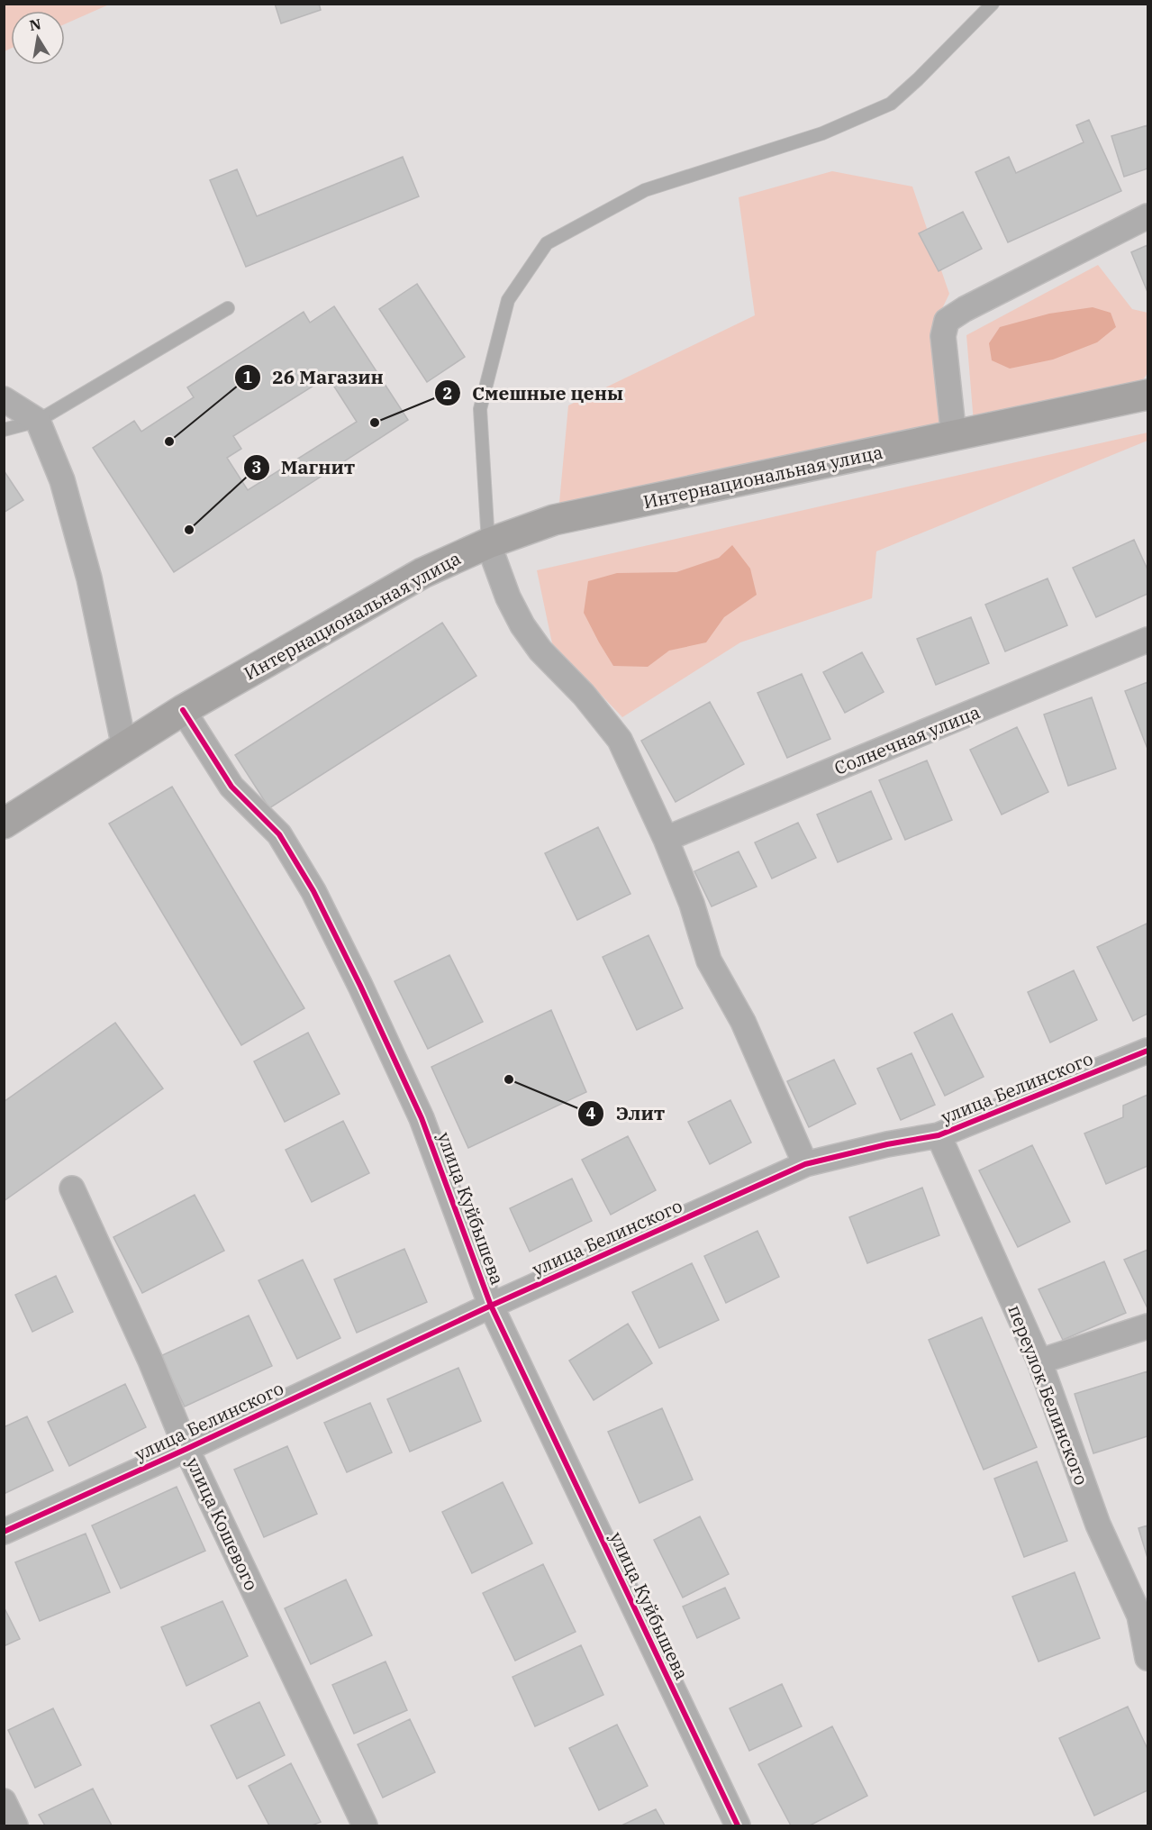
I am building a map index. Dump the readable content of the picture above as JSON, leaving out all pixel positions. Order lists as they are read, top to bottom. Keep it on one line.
{"streets":{"main road":["Интернациональная улица"],"street":["Солнечная улица","улица Белинского","улица Куйбышева","переулок Белинского","улица Кошевого"]},"crossings":[["Интернациональная улица","улица Куйбышева"],["улица Белинского","улица Куйбышева"],["улица Белинского","переулок Белинского"],["улица Белинского","улица Кошевого"]],"places":["Смешные цены","26 Магазин","Магнит","Элит"],"north":"top"}
